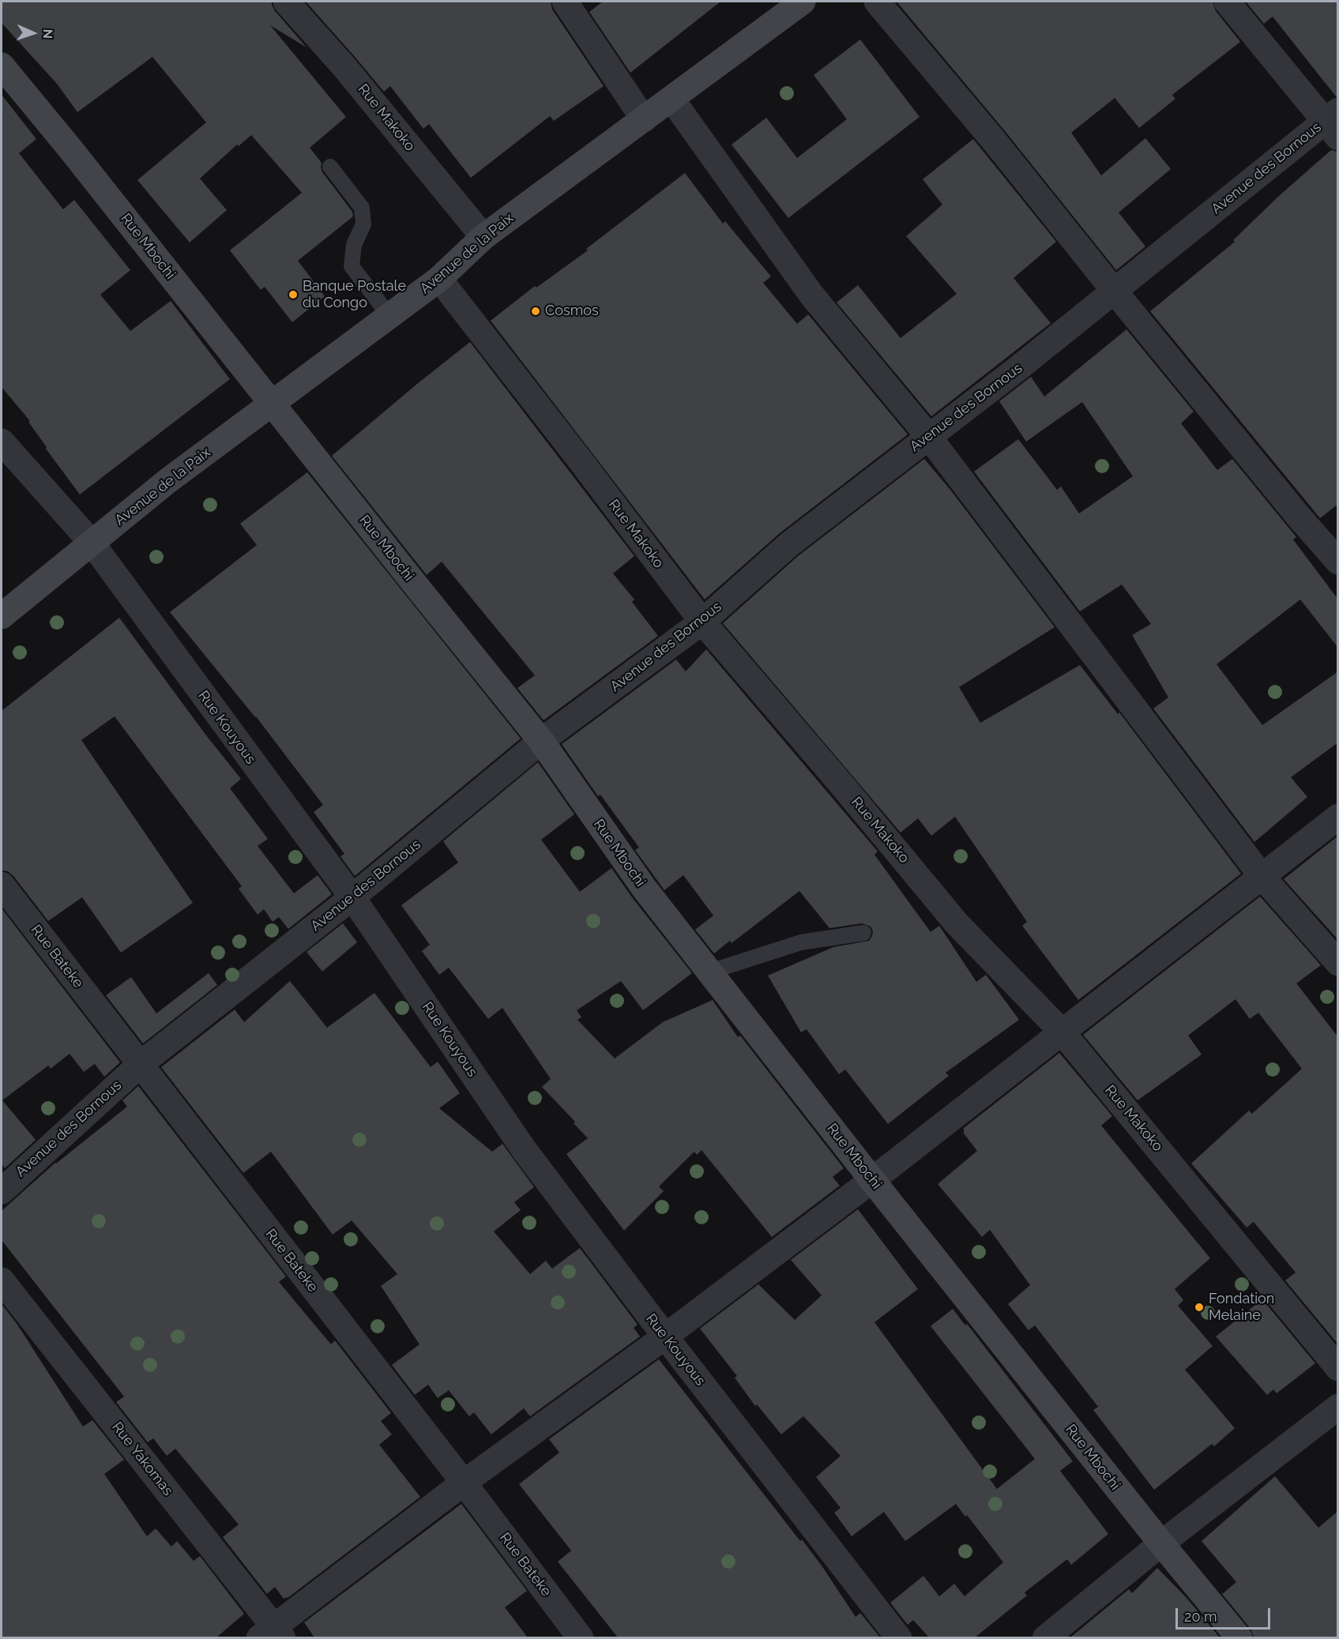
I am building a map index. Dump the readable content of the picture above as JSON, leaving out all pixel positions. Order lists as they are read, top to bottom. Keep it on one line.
{"streets":{"main road":["Rue Mbochi","Avenue de la Paix"],"street":["Rue Makoko","Avenue des Bornous","Rue Kouyous","Rue Bateke","Rue Yakomas"]},"crossings":[["Rue Makoko","Avenue des Bornous"],["Rue Makoko","Avenue de la Paix"],["Avenue des Bornous","Rue Mbochi"],["Avenue des Bornous","Rue Kouyous"],["Avenue des Bornous","Rue Bateke"],["Rue Mbochi","Avenue de la Paix"],["Avenue de la Paix","Rue Kouyous"]],"places":["Banque Postale du Congo","Cosmos","Fondation Melaine"],"scale_bar":"20 m","north":"right"}
